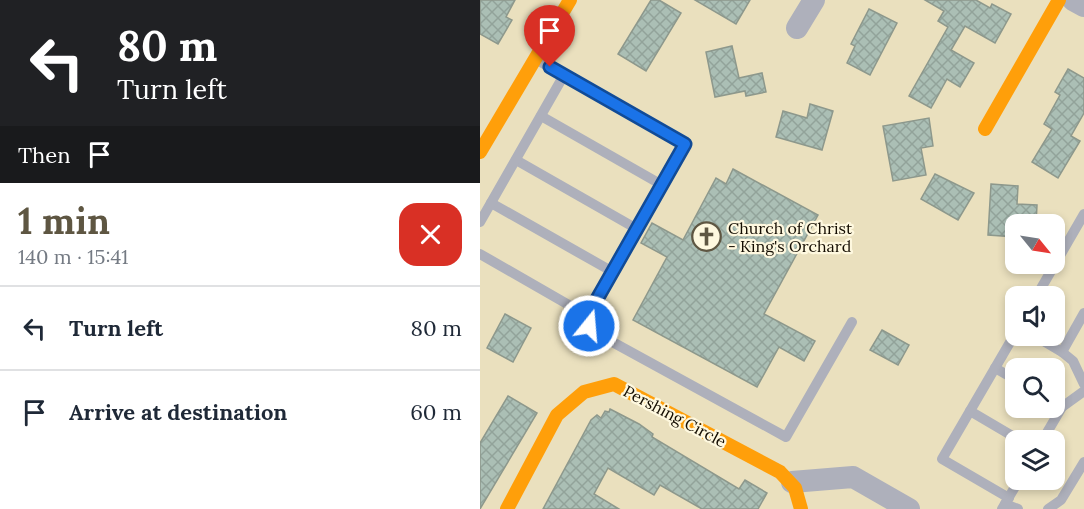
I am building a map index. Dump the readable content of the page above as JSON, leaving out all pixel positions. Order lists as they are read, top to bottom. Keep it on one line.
{"streets":{"street":["Pershing Circle"]},"places":{"church":["Church of Christ - King's Orchard"]},"north":"bottom right","page":{"turn":["80 m","Turn left"],"then":"Then","heading":["1 min","140 m · 15:41"],"list":[{"name":"Turn left","value":"80 m"},{"name":"Arrive at destination","value":"60 m"}]}}
